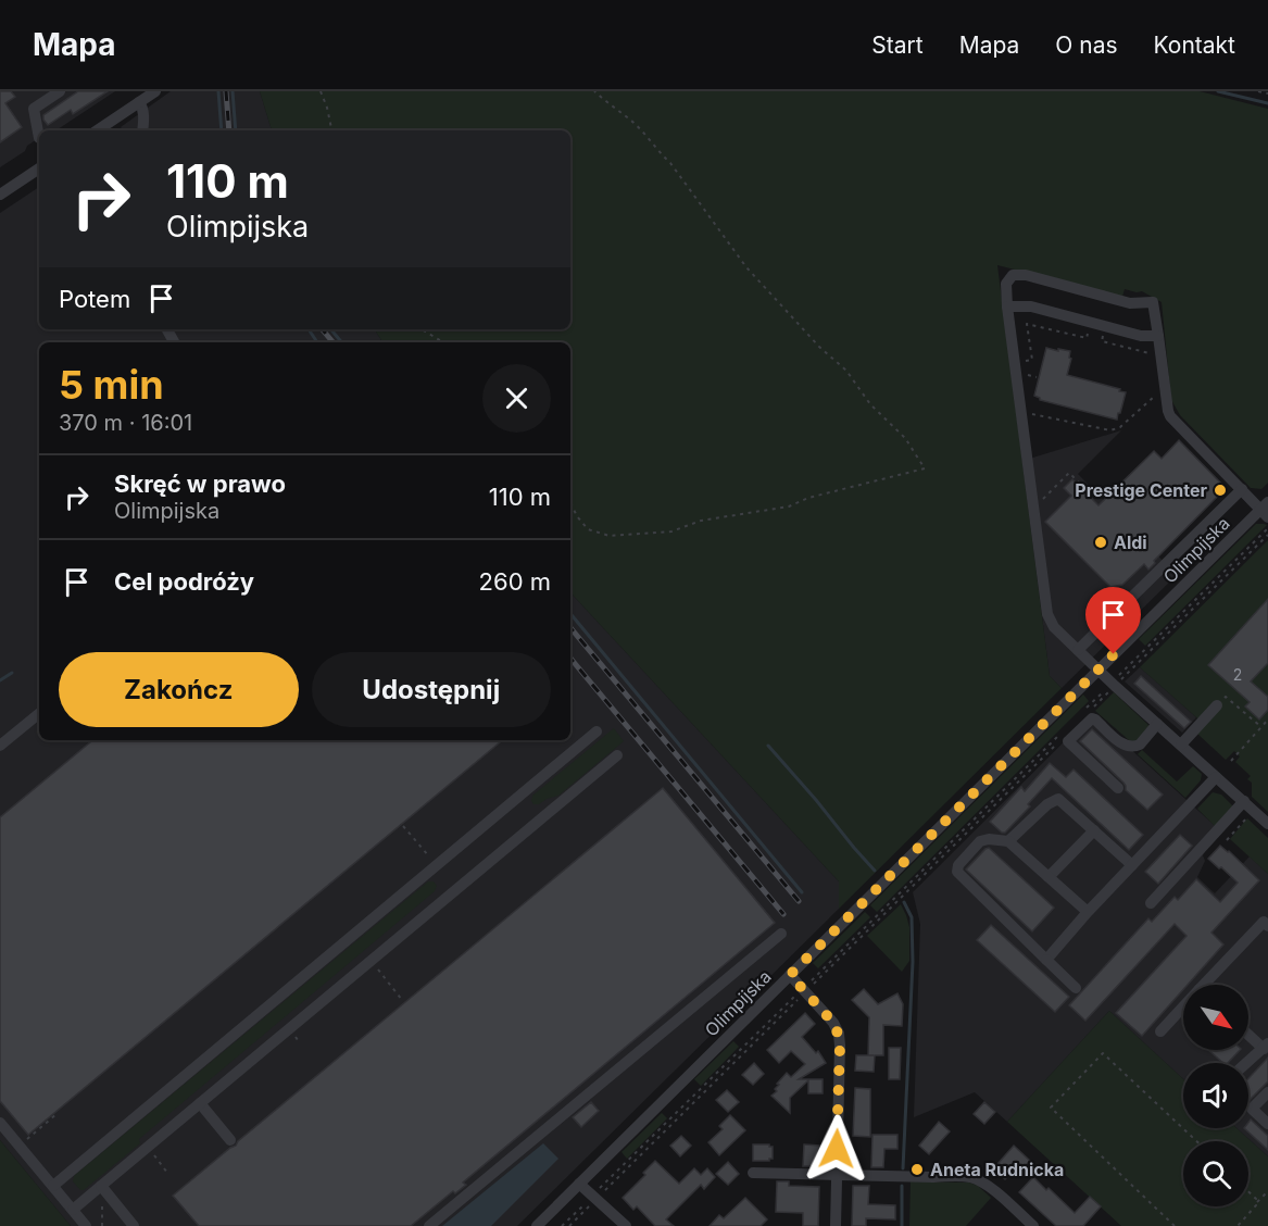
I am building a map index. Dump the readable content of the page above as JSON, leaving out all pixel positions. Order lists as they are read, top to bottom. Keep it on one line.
{"streets":{"street":["Olimpijska"]},"places":["Prestige Center","Aldi","Aneta Rudnicka"],"house_numbers":["2"],"north":"bottom right","page":{"header":"Mapa","nav":["Start","Mapa","O nas","Kontakt"],"turn":["110 m","Olimpijska"],"then":"Potem","heading":["5 min","370 m · 16:01"],"list":[{"name":"Skręć w prawo","note":"Olimpijska","value":"110 m"},{"name":"Cel podróży","value":"260 m"}],"buttons":["Zakończ","Udostępnij"]}}
